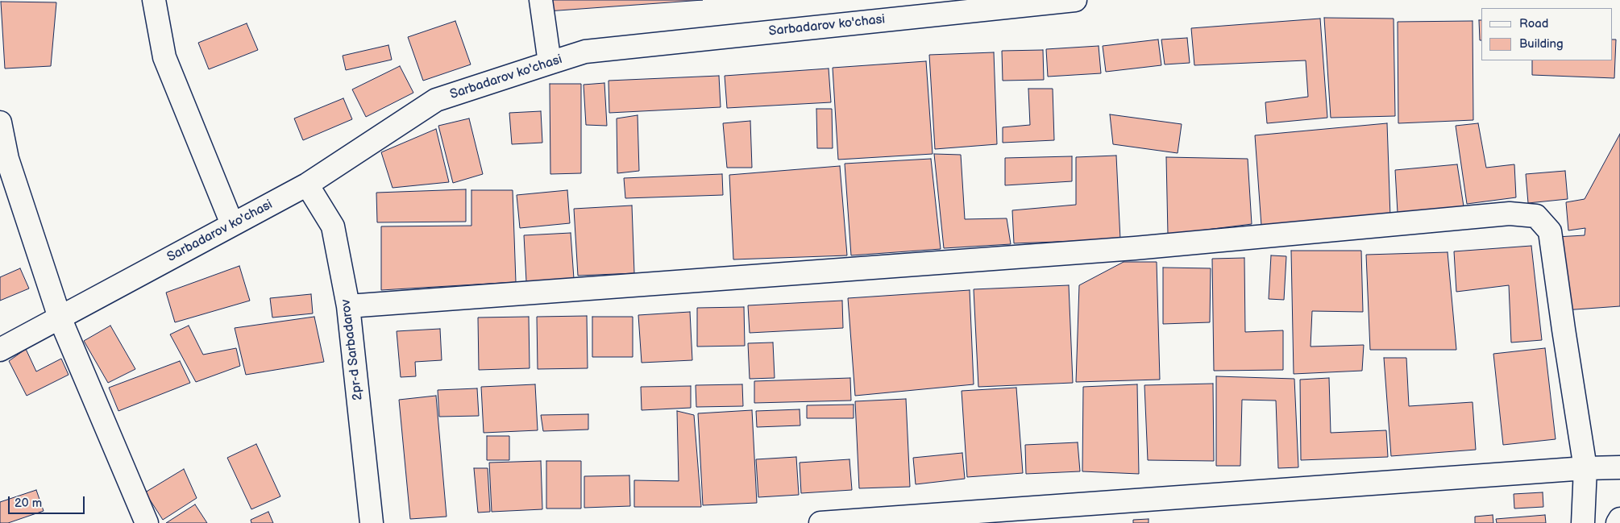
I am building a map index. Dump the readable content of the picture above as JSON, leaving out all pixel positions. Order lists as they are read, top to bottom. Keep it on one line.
{"streets":{"street":["Sarbadarov ko'chasi","2pr-d Sarbadarov"]},"crossings":[["Sarbadarov ko'chasi","2pr-d Sarbadarov"]],"legend":["Road","Building"],"scale_bar":"20 m"}
